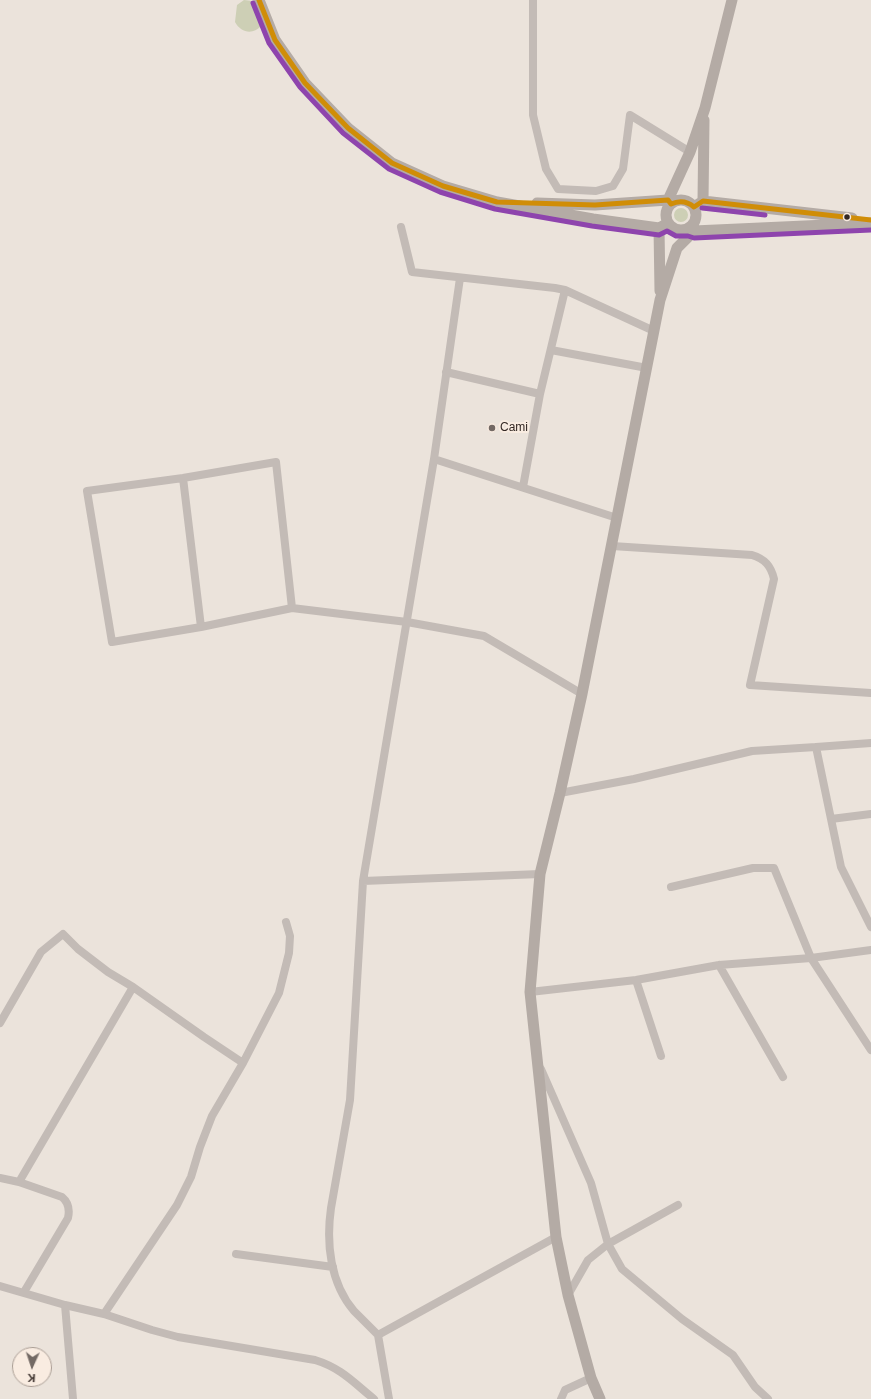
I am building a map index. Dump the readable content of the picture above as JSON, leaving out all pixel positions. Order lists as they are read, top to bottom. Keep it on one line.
{"places":["Cami"],"north":"bottom"}
